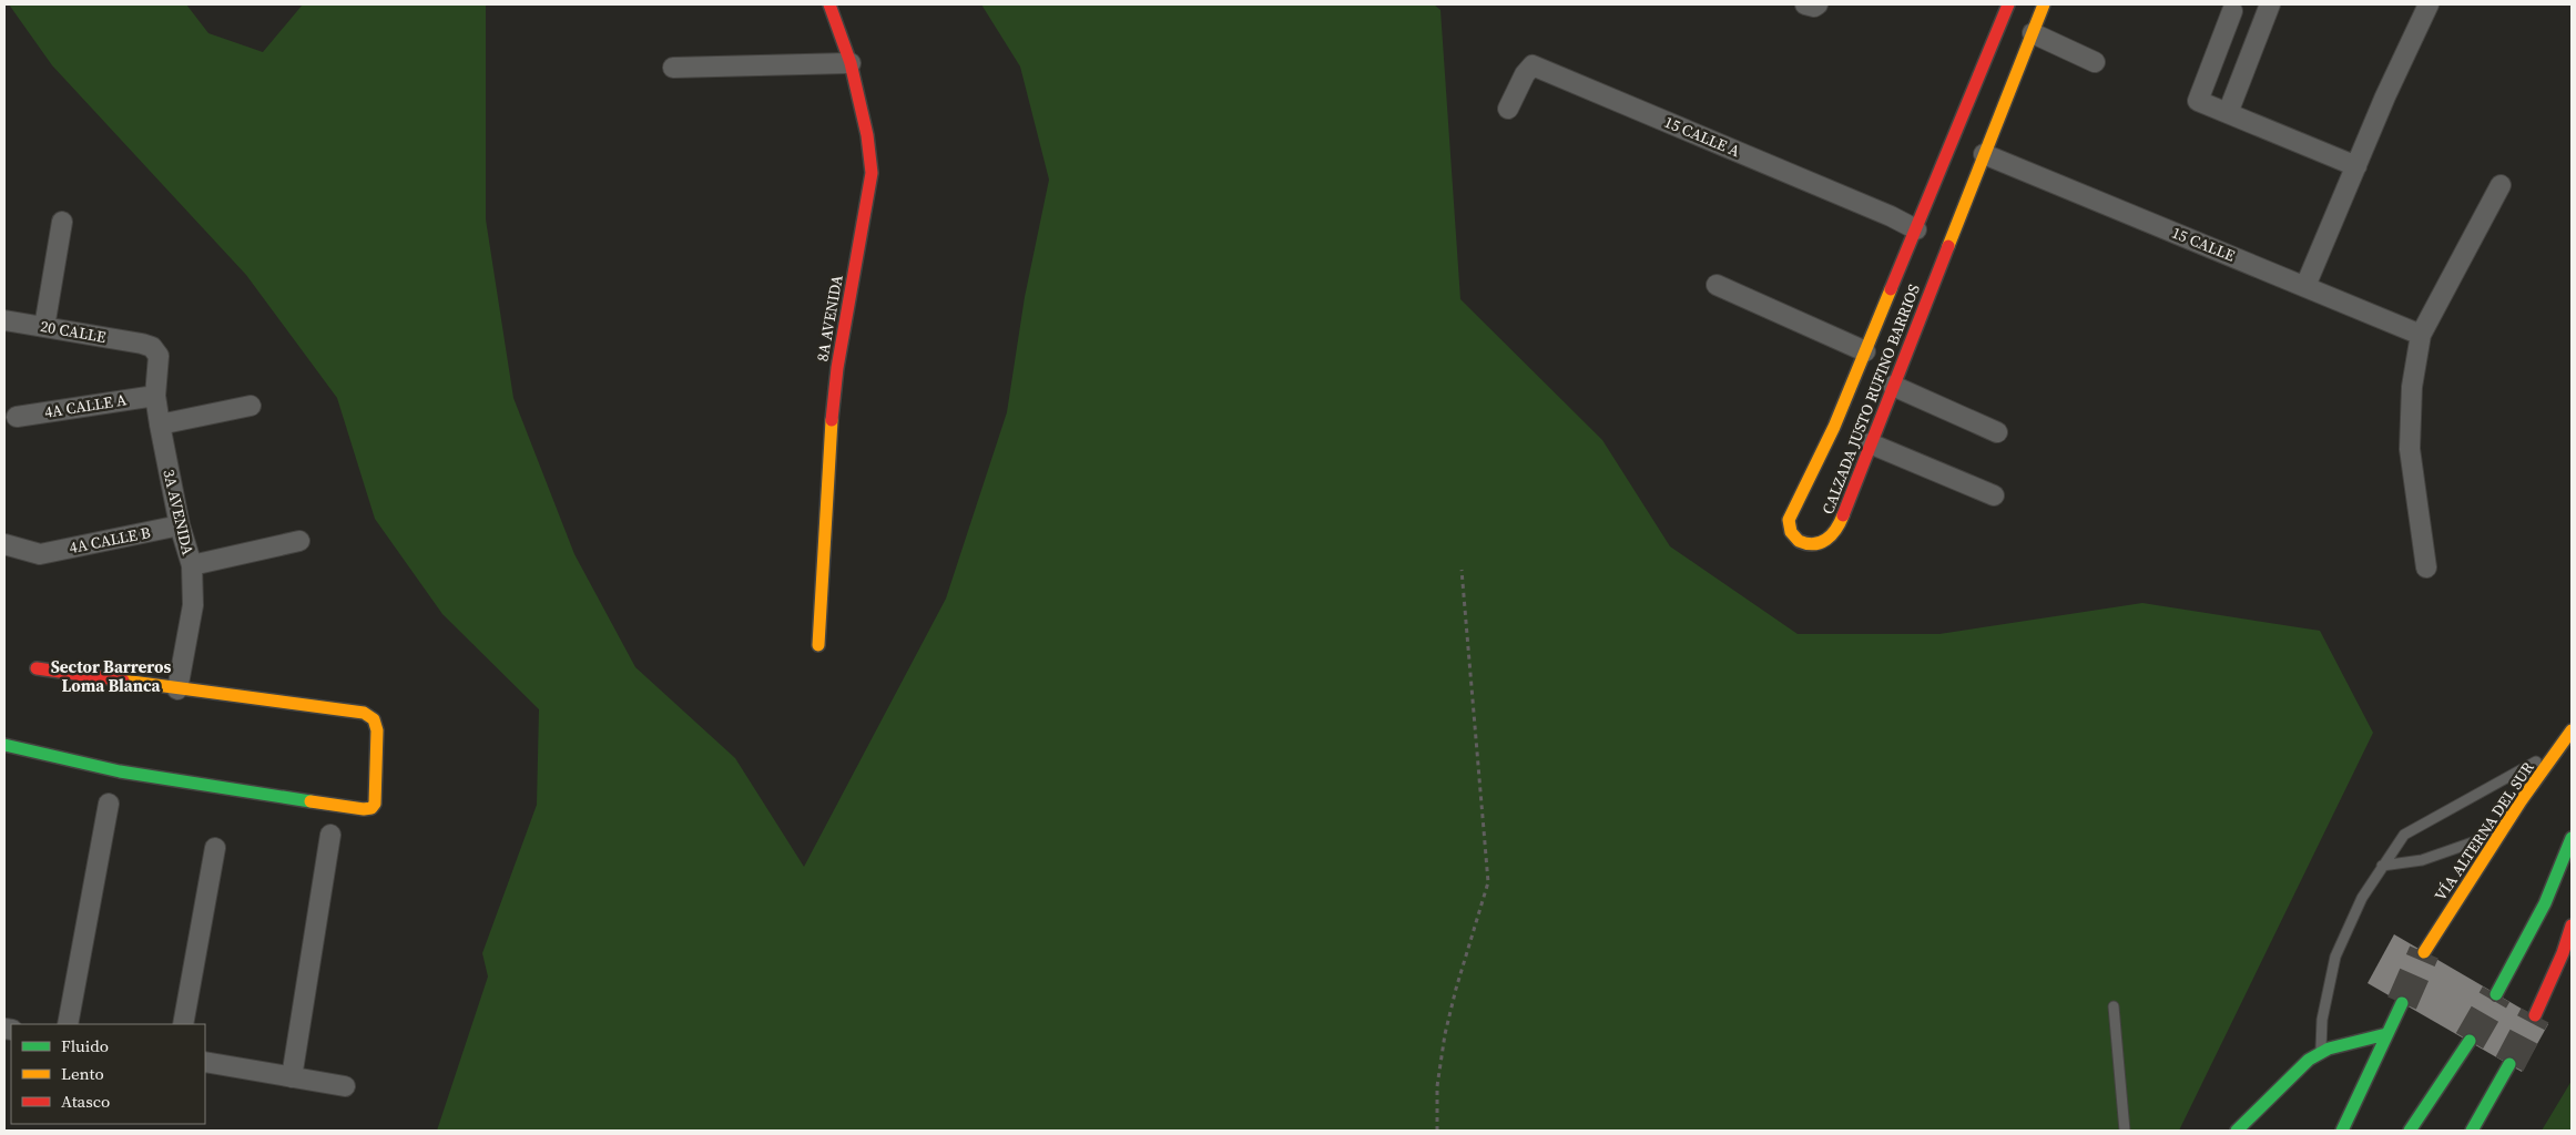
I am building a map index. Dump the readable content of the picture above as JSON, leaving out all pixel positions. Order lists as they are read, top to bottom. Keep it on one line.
{"streets":{"main road":["8A AVENIDA","CALZADA JUSTO RUFINO BARRIOS","VÍA ALTERNA DEL SUR"],"street":["15 CALLE A","15 CALLE","20 CALLE","4A CALLE A","3A AVENIDA","4A CALLE B"]},"crossings":[["15 CALLE A","CALZADA JUSTO RUFINO BARRIOS"],["15 CALLE","CALZADA JUSTO RUFINO BARRIOS"],["20 CALLE","3A AVENIDA"],["4A CALLE A","3A AVENIDA"],["3A AVENIDA","4A CALLE B"]],"districts":["Sector Barreros Loma Blanca"],"legend":["Fluido","Lento","Atasco"]}
